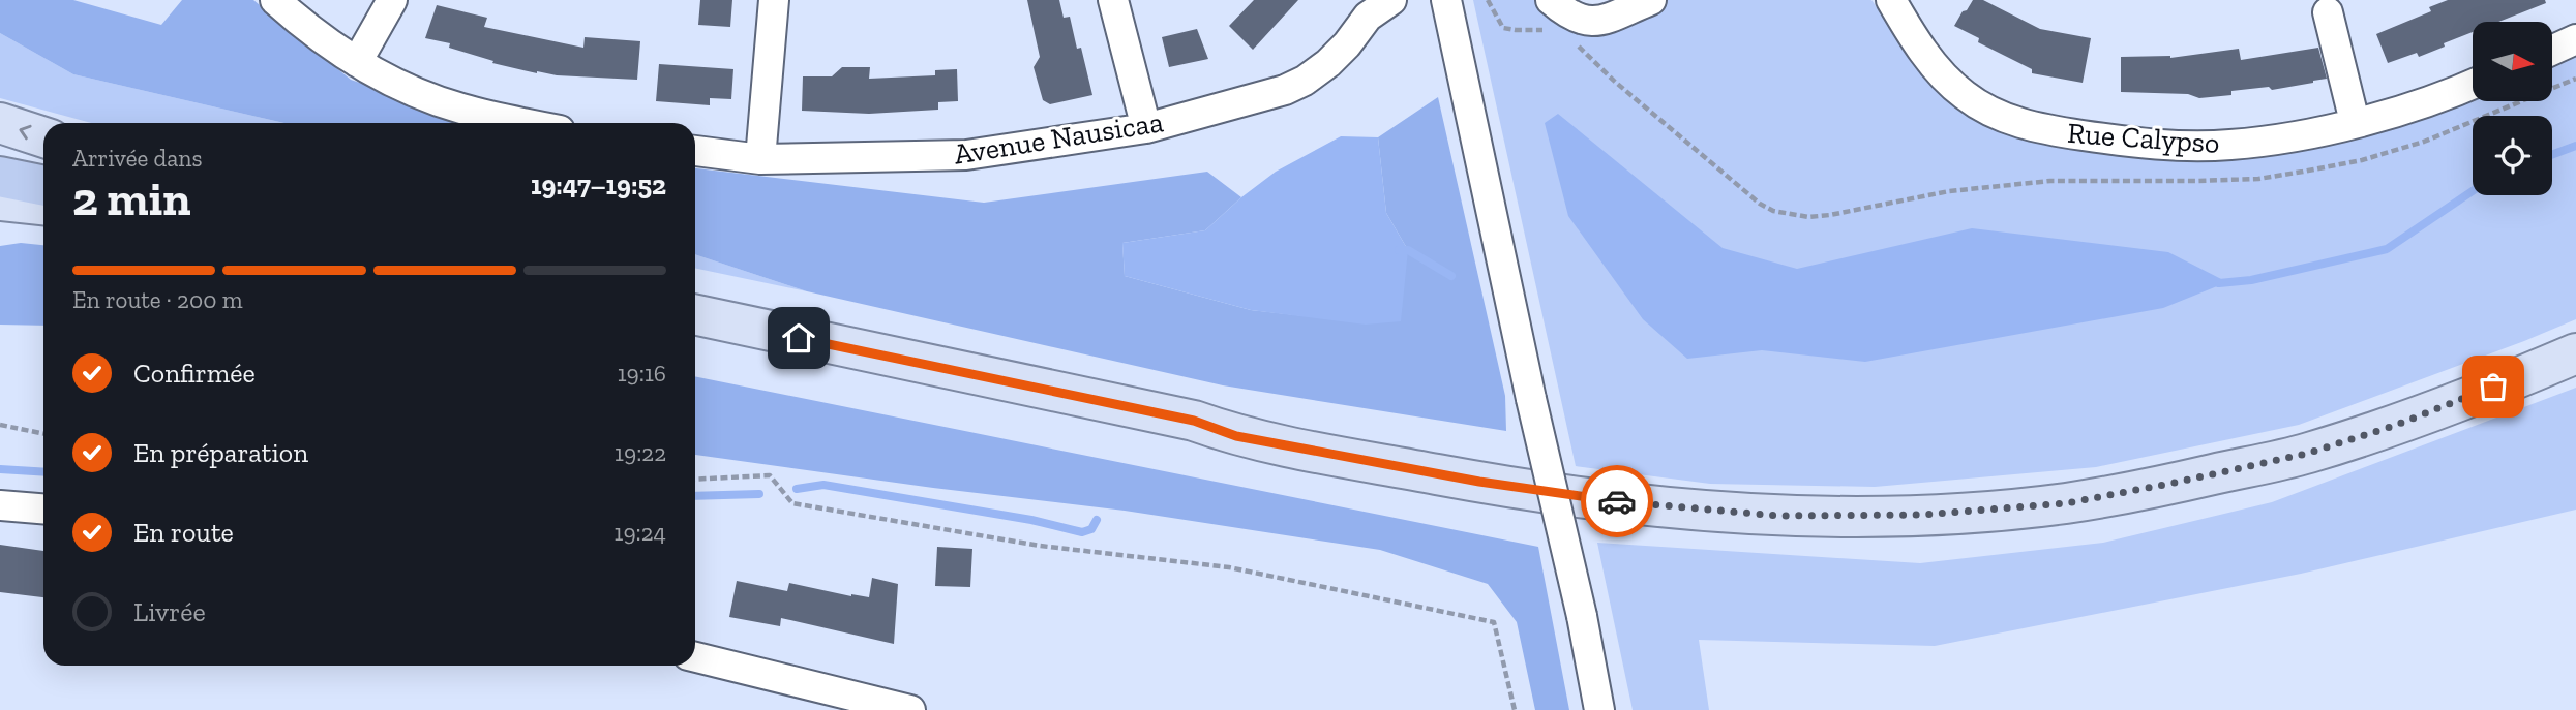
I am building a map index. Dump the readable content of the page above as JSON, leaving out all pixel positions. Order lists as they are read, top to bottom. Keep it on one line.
{"streets":{"street":["Avenue Nausicaa","Rue Calypso"]},"north":"right","page":{"heading":["2 min","Arrivée dans","19:47–19:52"],"bar":"En route · 200 m","list":[["Confirmée","19:16"],["En préparation","19:22"],["En route","19:24"],"Livrée"]}}
